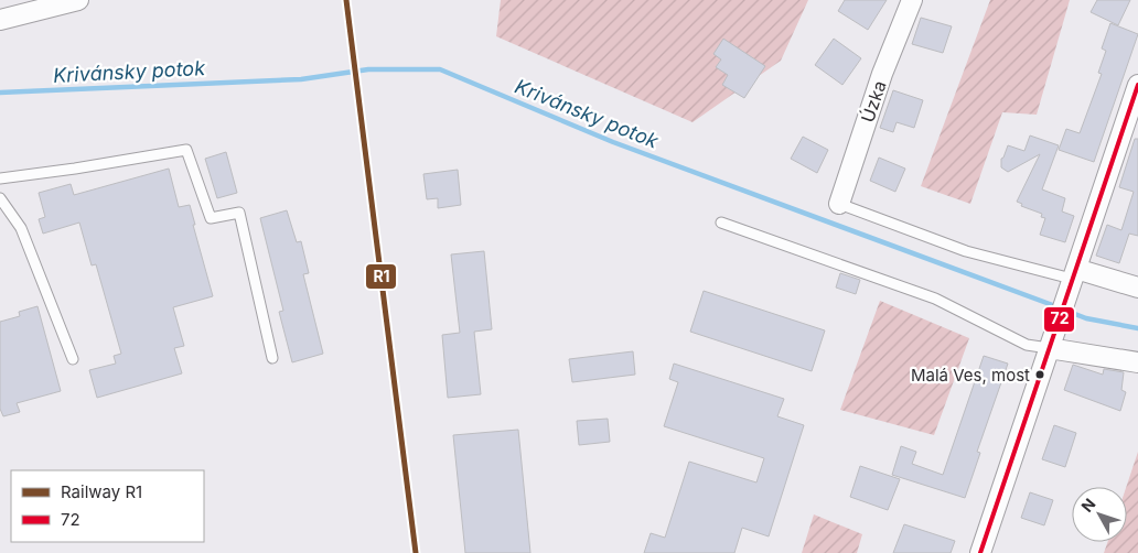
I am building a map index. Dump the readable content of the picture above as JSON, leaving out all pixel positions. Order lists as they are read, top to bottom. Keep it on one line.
{"streets":{"street":["Úzka"]},"water":["Krivánsky potok"],"places":["Malá Ves, most"],"lines":["rail line R1","transit line 72"],"legend":["Railway R1","72"],"north":"top left"}
